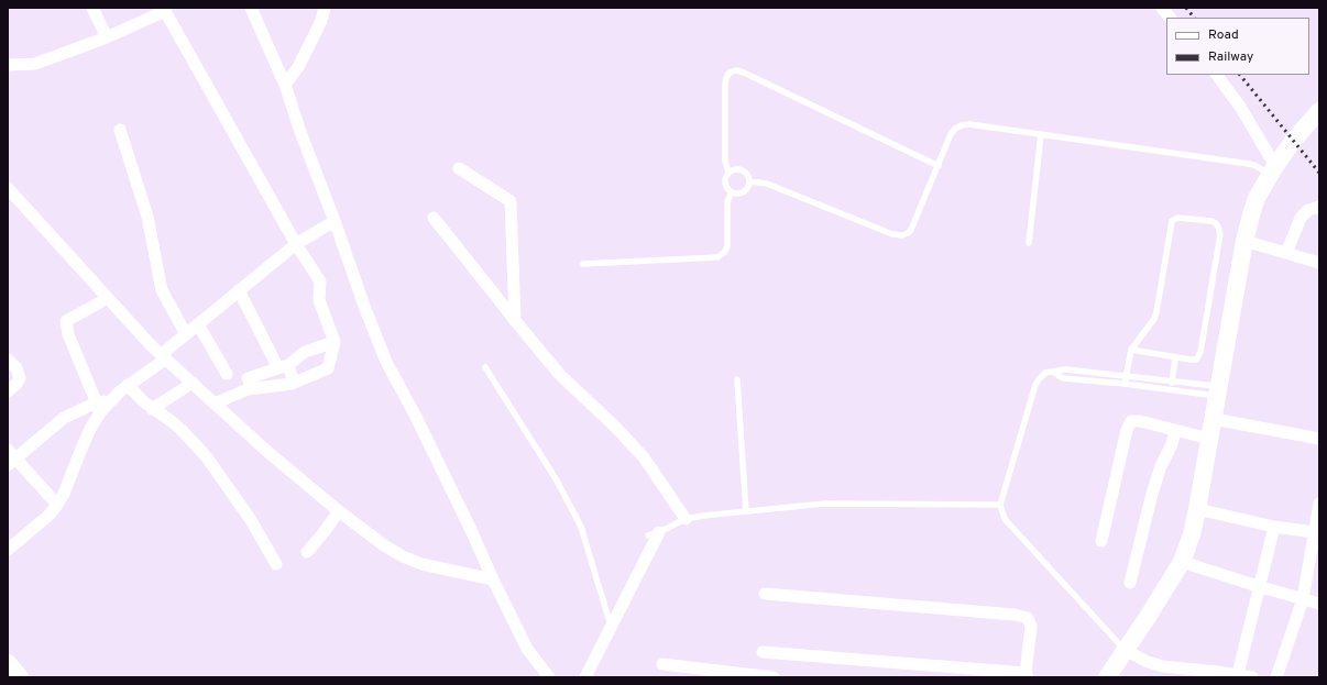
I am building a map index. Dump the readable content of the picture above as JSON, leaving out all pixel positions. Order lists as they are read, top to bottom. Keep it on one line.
{"legend":["Road","Railway"]}
